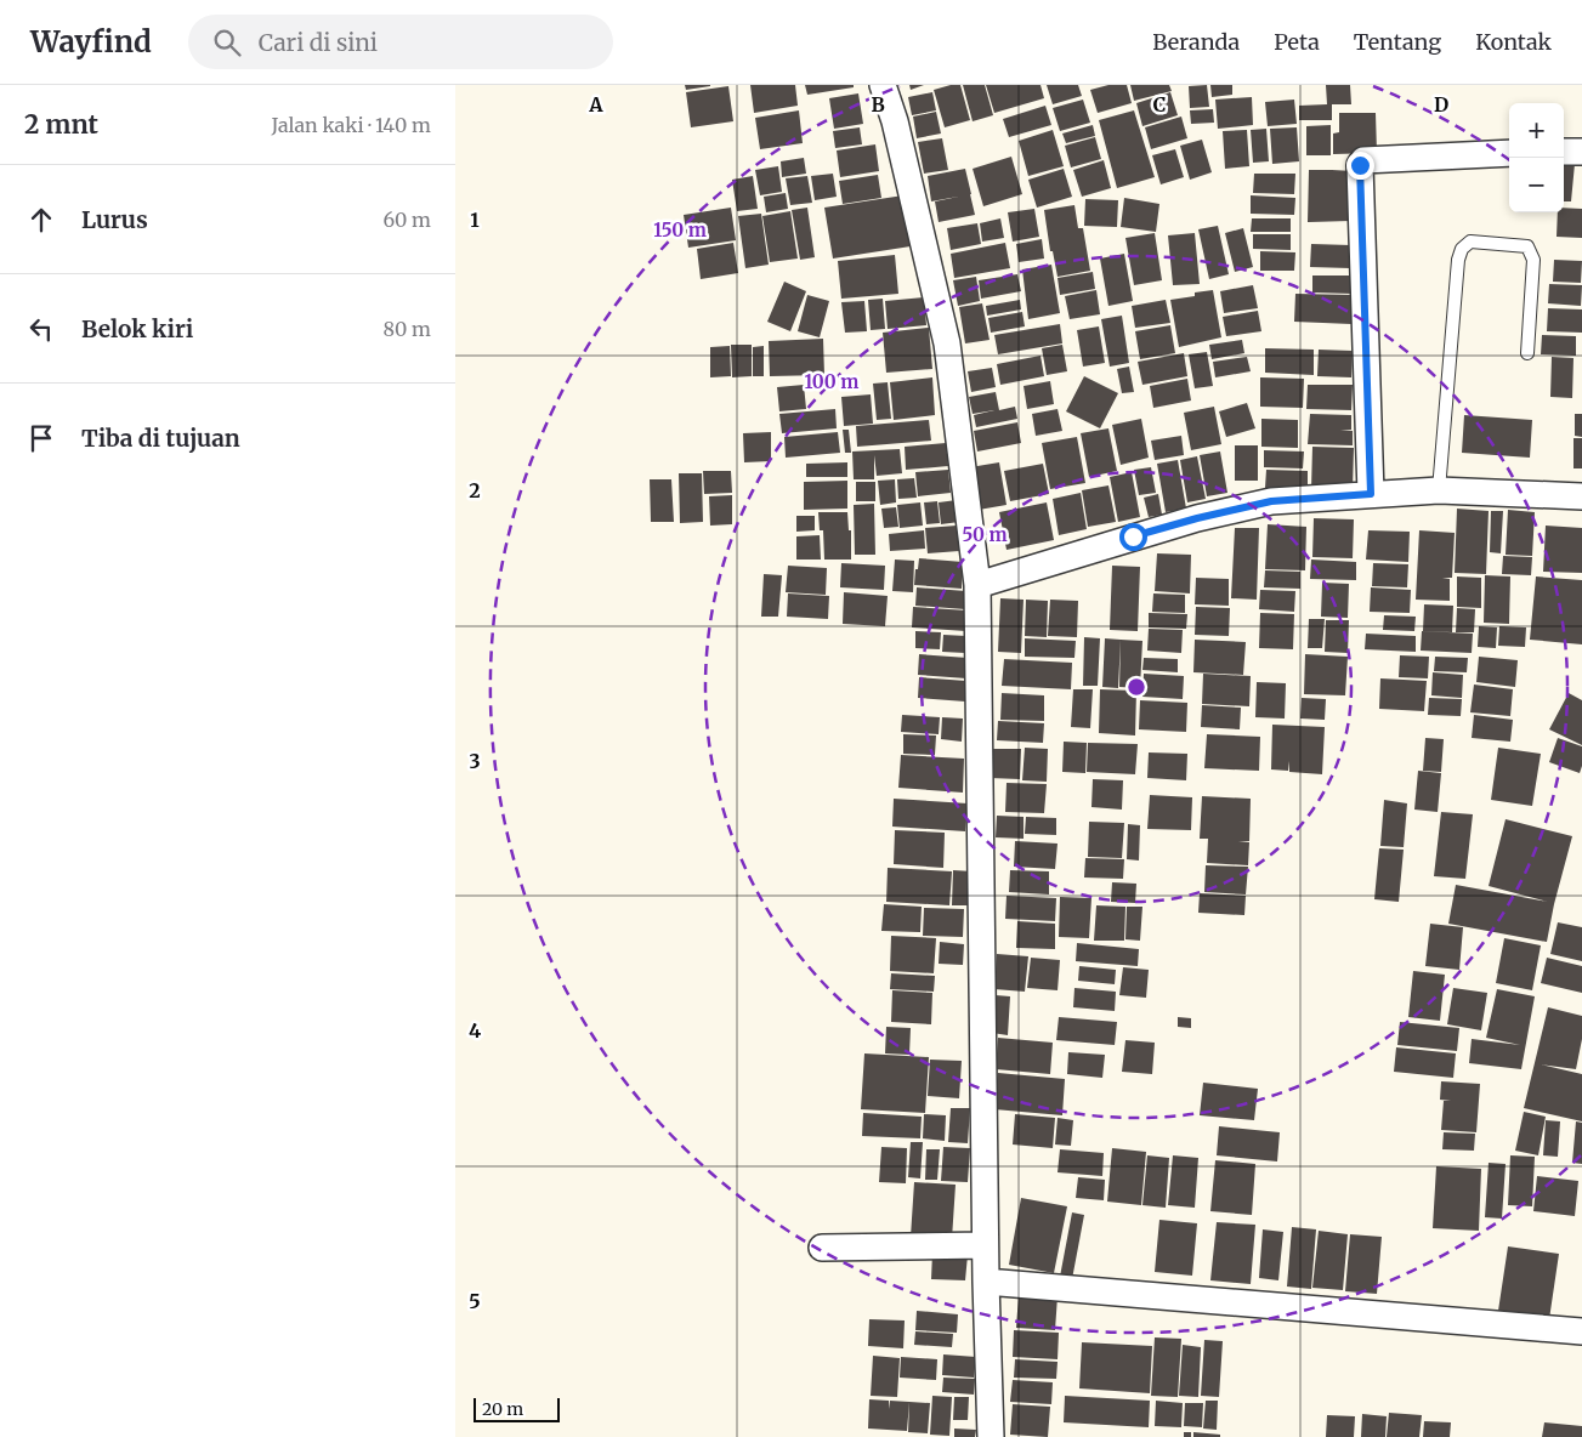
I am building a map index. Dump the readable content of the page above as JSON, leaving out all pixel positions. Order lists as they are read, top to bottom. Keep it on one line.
{"scale_bar":"20 m","page":{"header":"Wayfind","search":"Cari di sini","nav":["Beranda","Peta","Tentang","Kontak"],"heading":["2 mnt","Jalan kaki · 140 m"],"map_buttons":["+","−"],"list":[["Lurus","60 m"],["Belok kiri","80 m"],"Tiba di tujuan"],"scale":"20 m"},"grid":{"columns":["A","B","C","D"],"rows":["1","2","3","4","5"]},"rings":["150 m","100 m","50 m"]}
